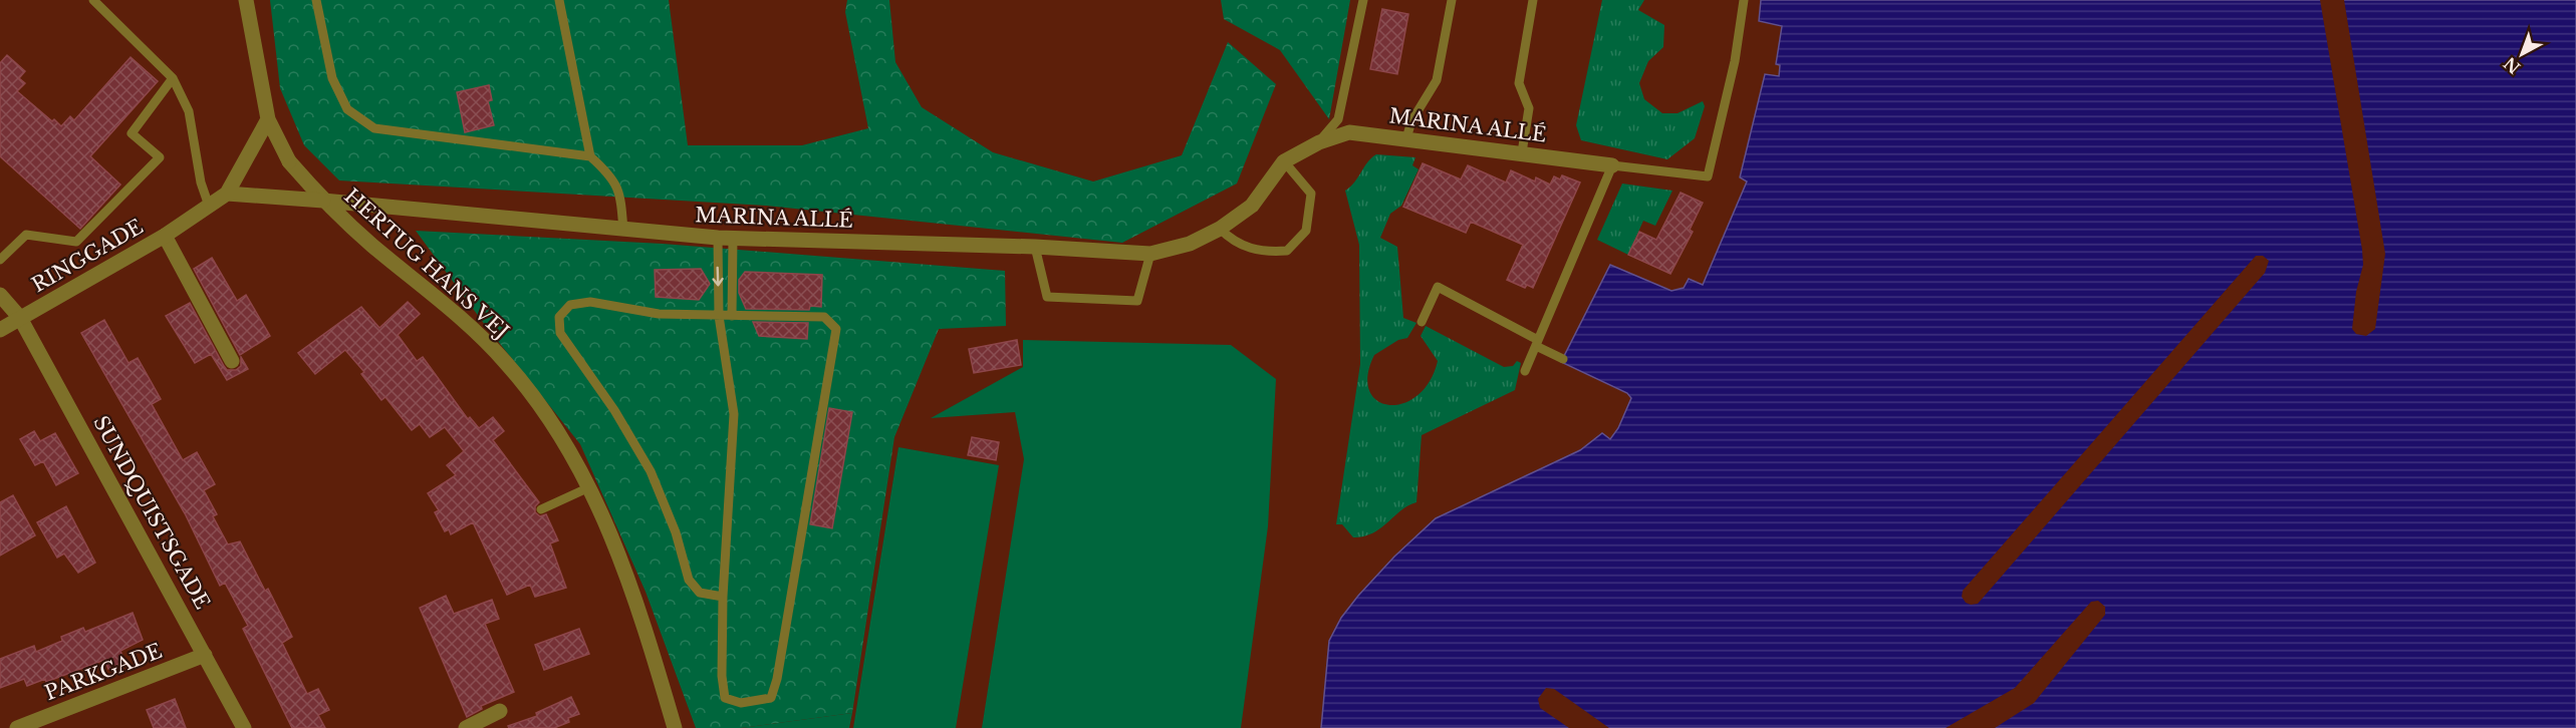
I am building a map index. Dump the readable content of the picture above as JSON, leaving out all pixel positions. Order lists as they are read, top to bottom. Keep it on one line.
{"streets":{"street":["MARINA ALLÉ","RINGGADE","HERTUG HANS VEJ","SUNDQUISTSGADE","PARKGADE"]},"crossings":[["MARINA ALLÉ","HERTUG HANS VEJ"],["RINGGADE","HERTUG HANS VEJ"],["RINGGADE","SUNDQUISTSGADE"],["SUNDQUISTSGADE","PARKGADE"]],"north":"bottom left"}
